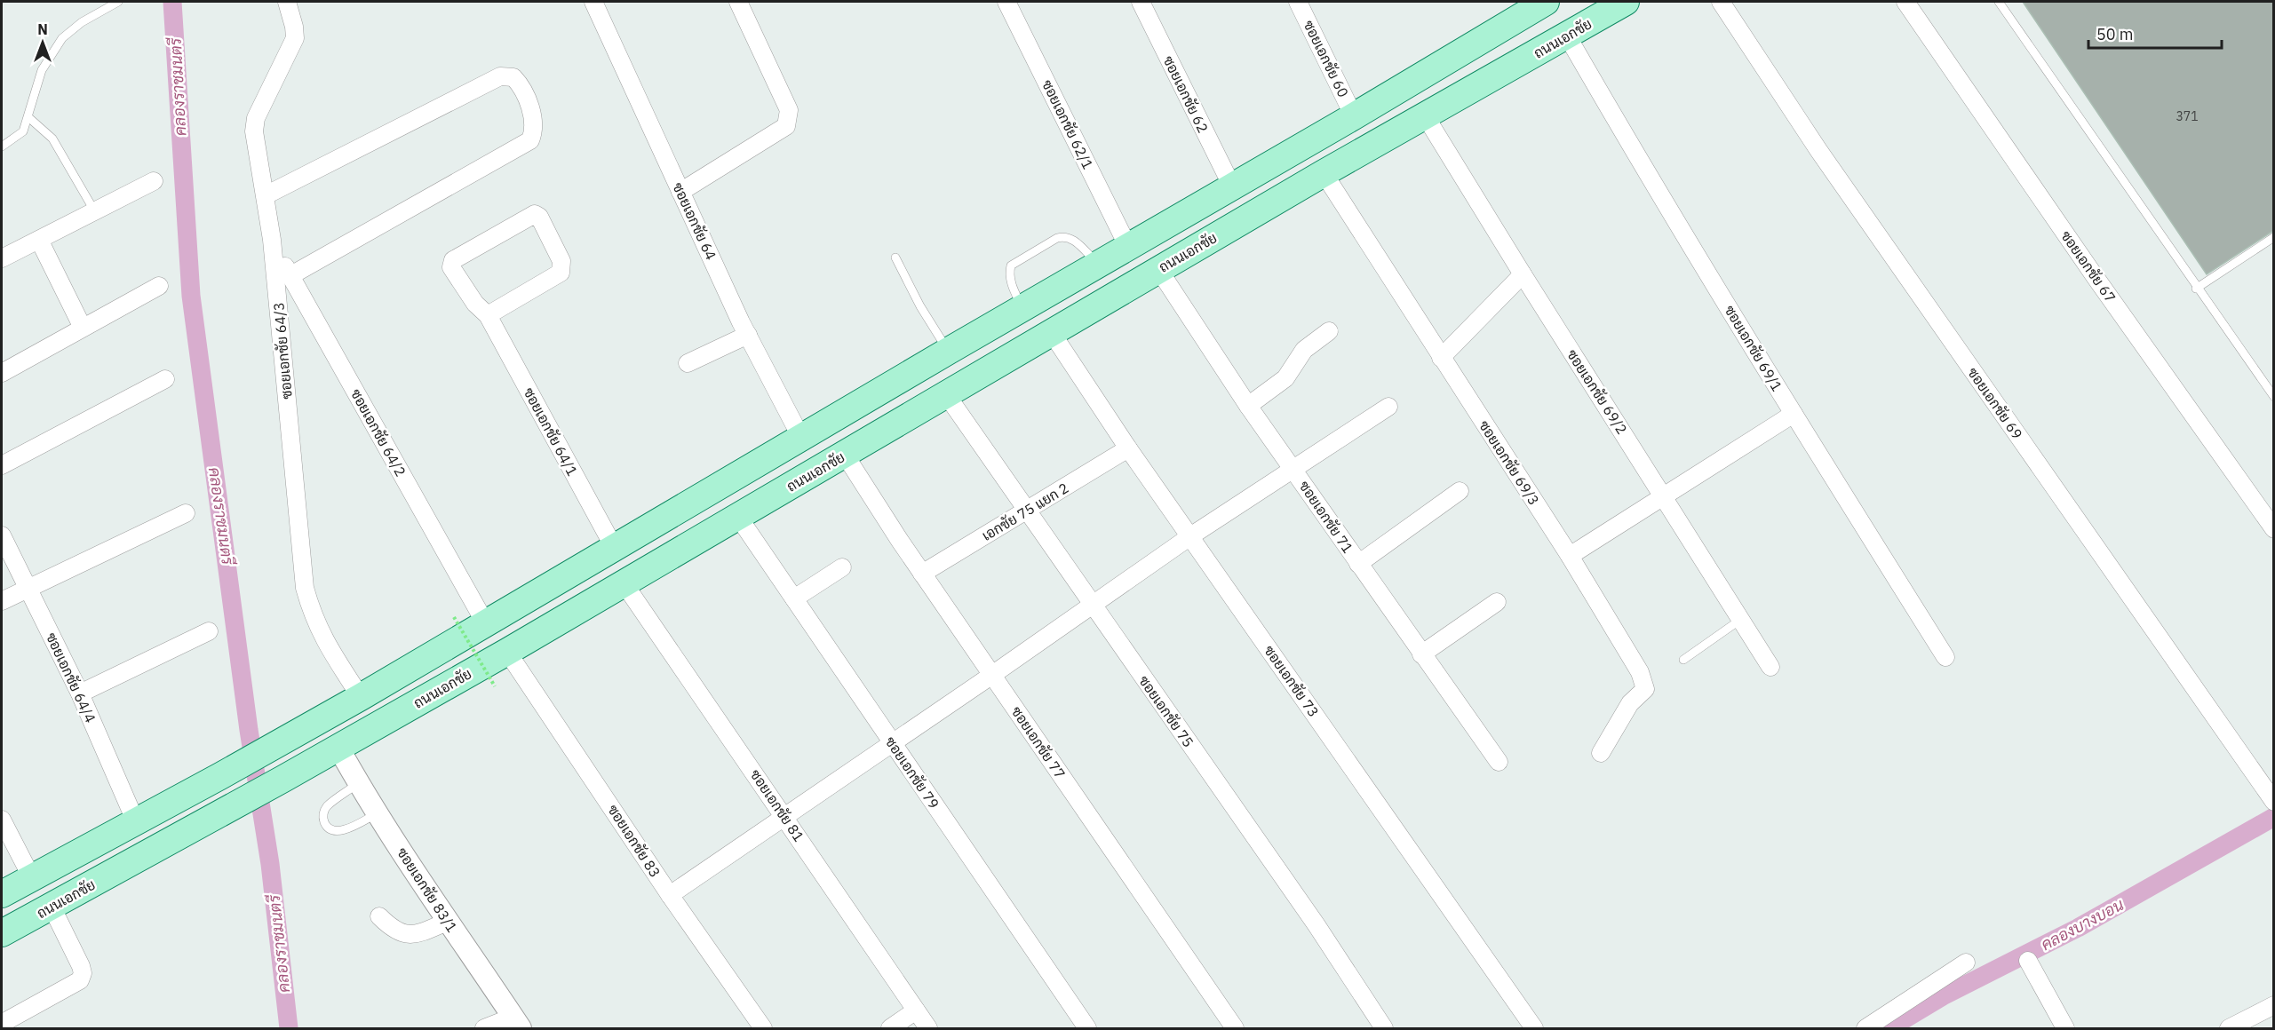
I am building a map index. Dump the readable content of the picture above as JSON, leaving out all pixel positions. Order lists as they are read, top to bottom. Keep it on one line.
{"streets":{"main road":["ถนนเอกชัย"],"street":["ซอยเอกชัย 60","ซอยเอกชัย 62","ซอยเอกชัย 62/1","ซอยเอกชัย 64","ซอยเอกชัย 67","ซอยเอกชัย 69/1","ซอยเอกชัย 64/3","ซอยเอกชัย 69/2","ซอยเอกชัย 69","ซอยเอกชัย 64/1","ซอยเอกชัย 64/2","ซอยเอกชัย 69/3","เอกชัย 75 แยก 2","ซอยเอกชัย 71","ซอยเอกชัย 64/4","ซอยเอกชัย 73","ซอยเอกชัย 75","ซอยเอกชัย 77","ซอยเอกชัย 79","ซอยเอกชัย 81","ซอยเอกชัย 83","ซอยเอกชัย 83/1"]},"crossings":[["ถนนเอกชัย","ซอยเอกชัย 69/1"],["ถนนเอกชัย","ซอยเอกชัย 69/2"],["ถนนเอกชัย","ซอยเอกชัย 69/3"],["ถนนเอกชัย","ซอยเอกชัย 71"],["ถนนเอกชัย","ซอยเอกชัย 73"],["ถนนเอกชัย","ซอยเอกชัย 75"],["ถนนเอกชัย","ซอยเอกชัย 77"],["ถนนเอกชัย","ซอยเอกชัย 79"],["ถนนเอกชัย","ซอยเอกชัย 81"],["ถนนเอกชัย","ซอยเอกชัย 83"],["ถนนเอกชัย","ซอยเอกชัย 83/1"],["ซอยเอกชัย 64/3","ซอยเอกชัย 64/2"],["เอกชัย 75 แยก 2","ซอยเอกชัย 73"],["เอกชัย 75 แยก 2","ซอยเอกชัย 75"],["เอกชัย 75 แยก 2","ซอยเอกชัย 77"]],"water":["คลองราชมนตรี","คลองบางบอน"],"house_numbers":["371"],"scale_bar":"50 m","north":"top"}
